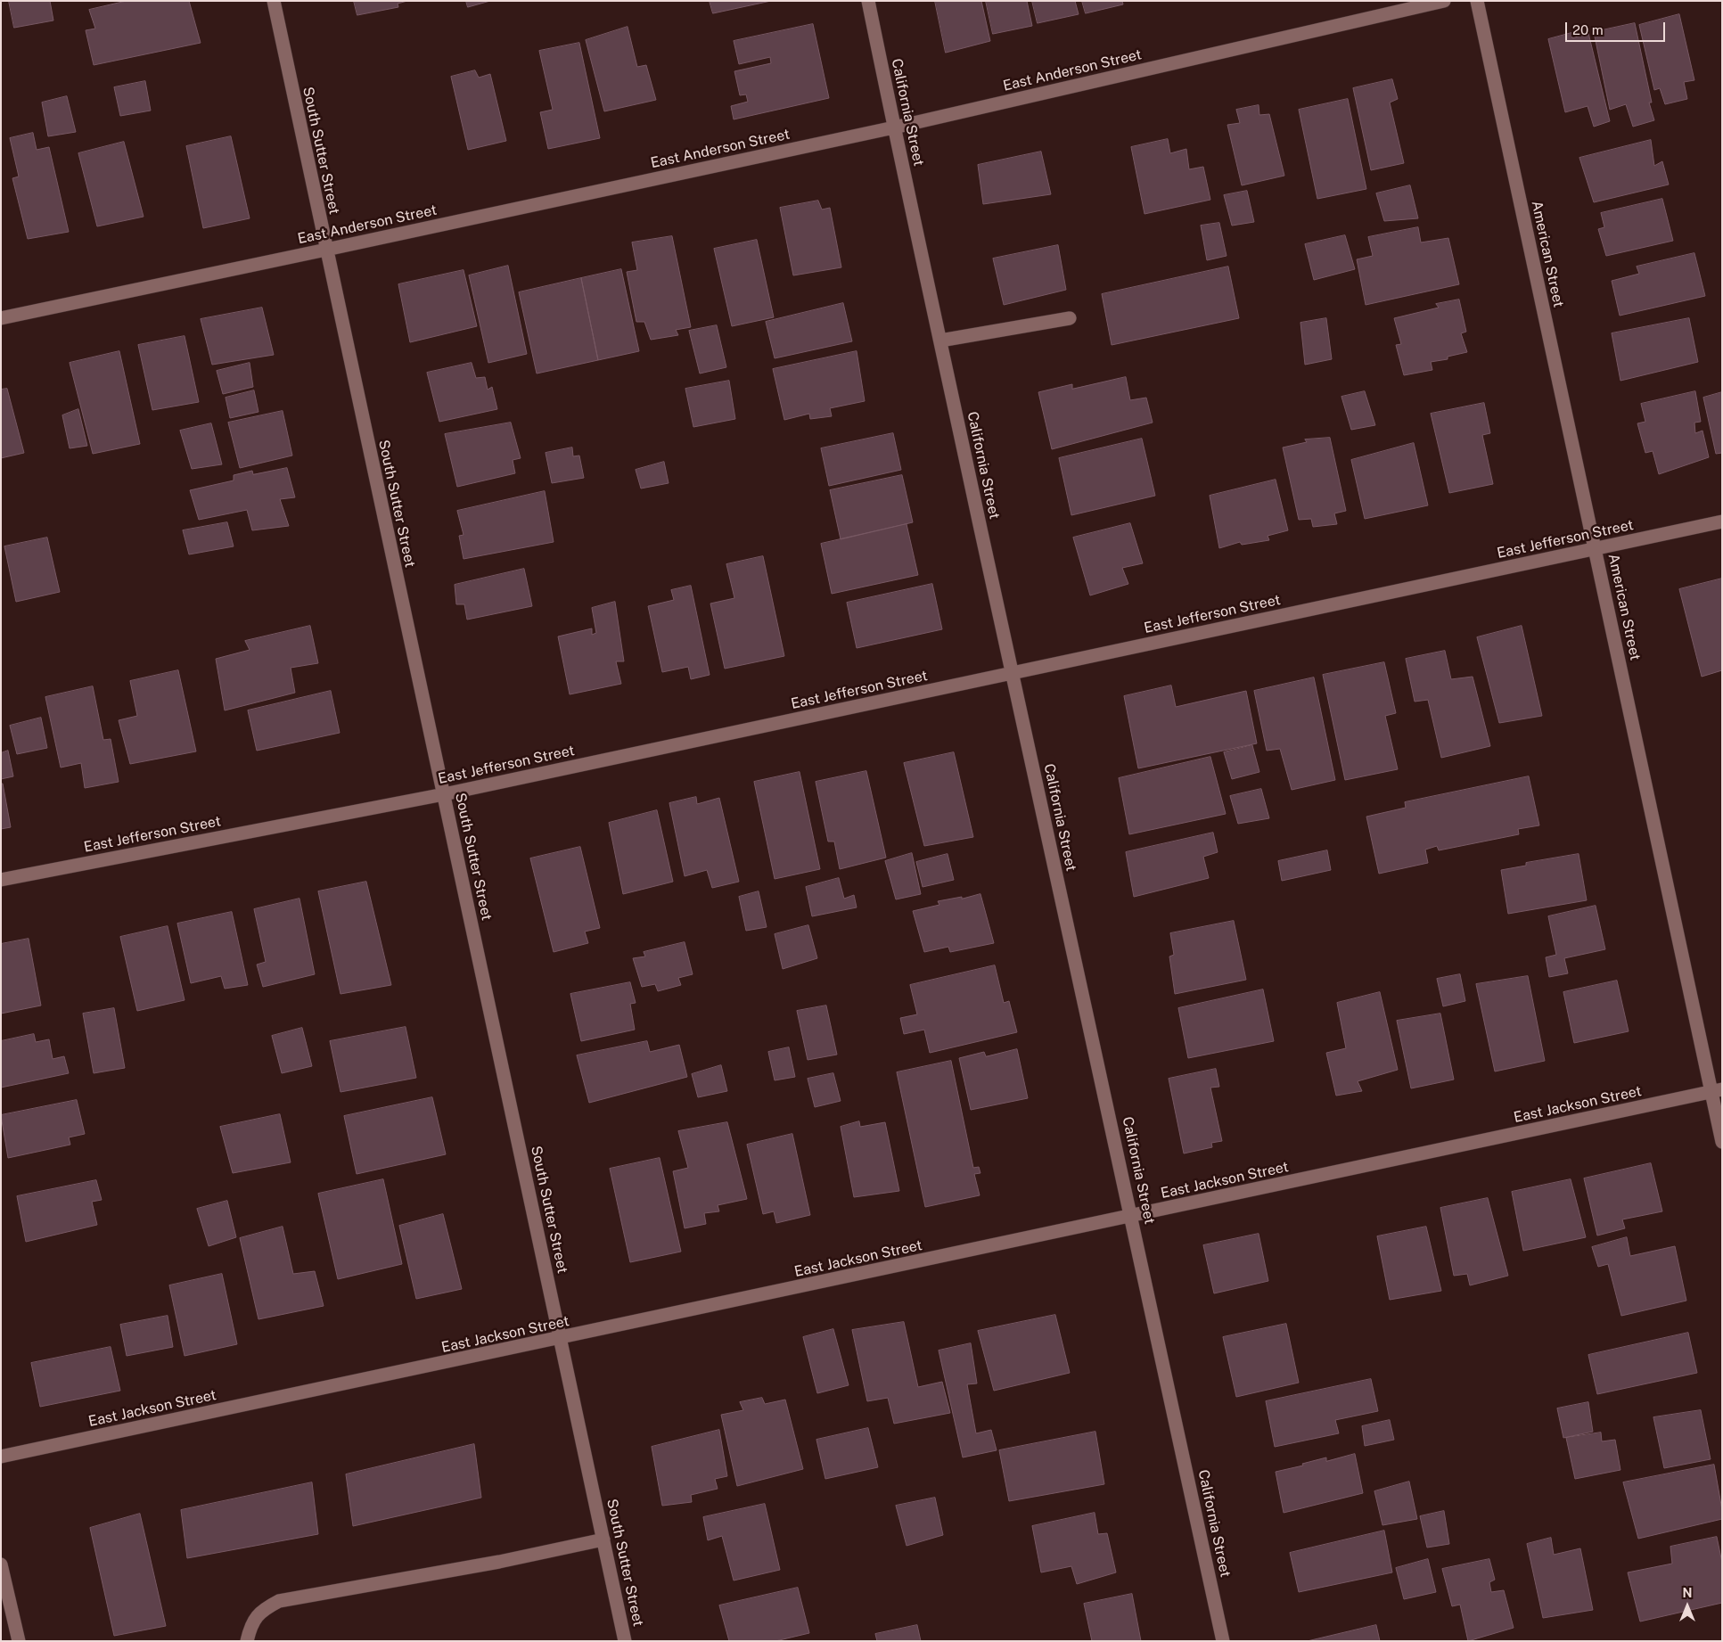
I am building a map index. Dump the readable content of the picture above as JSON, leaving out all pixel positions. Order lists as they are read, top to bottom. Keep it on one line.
{"streets":{"street":["East Anderson Street","California Street","South Sutter Street","American Street","East Jefferson Street","East Jackson Street"]},"crossings":[["East Anderson Street","California Street"],["East Anderson Street","South Sutter Street"],["California Street","East Jefferson Street"],["California Street","East Jackson Street"],["South Sutter Street","East Jefferson Street"],["South Sutter Street","East Jackson Street"],["American Street","East Jefferson Street"],["American Street","East Jackson Street"]],"scale_bar":"20 m","north":"top"}
